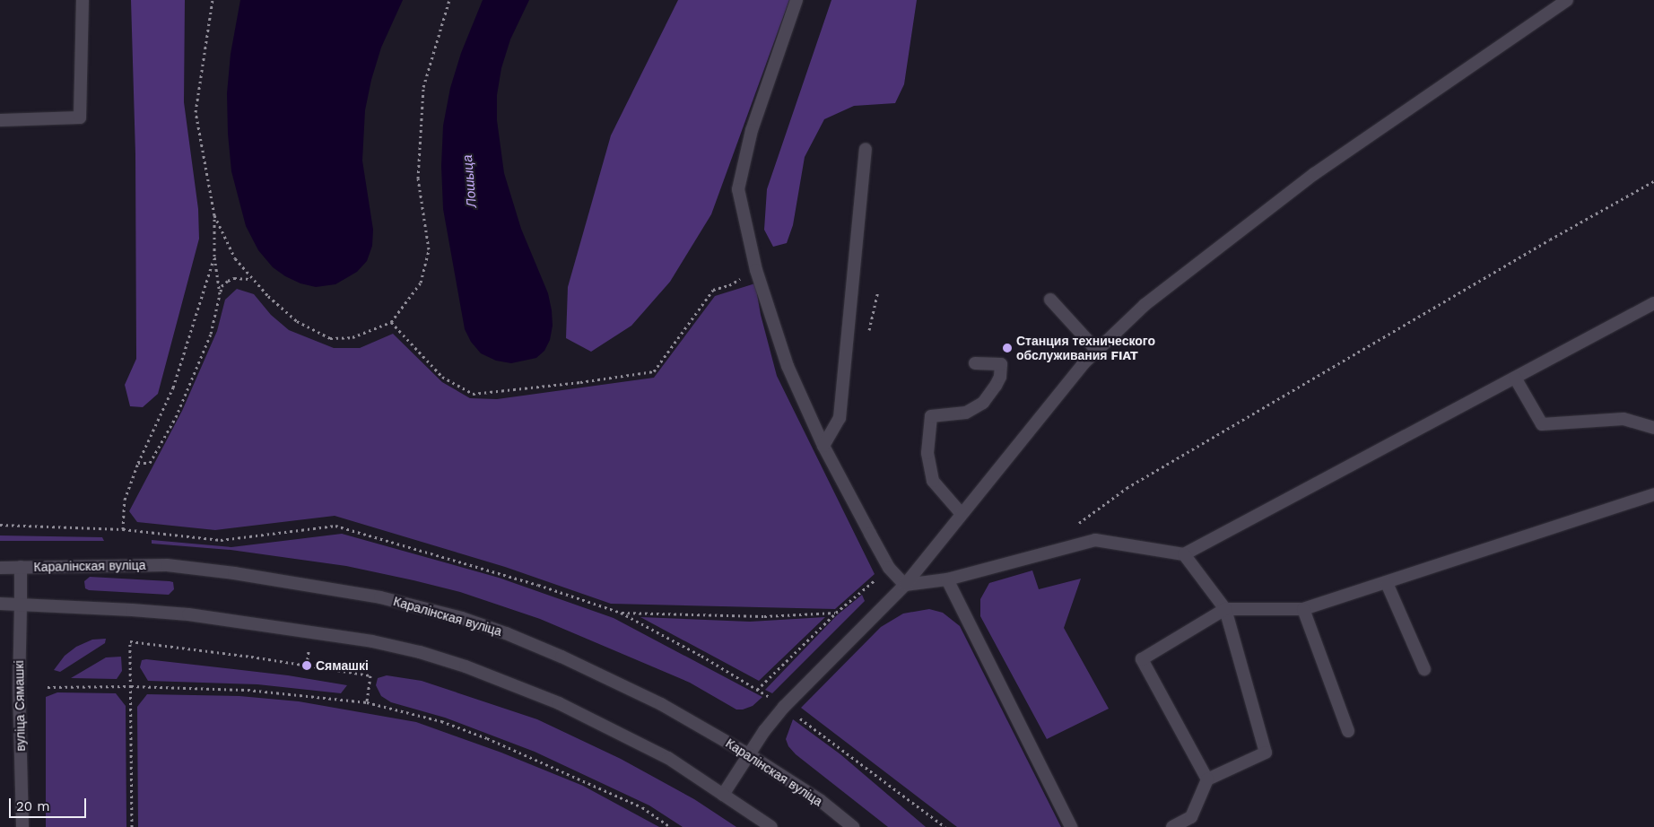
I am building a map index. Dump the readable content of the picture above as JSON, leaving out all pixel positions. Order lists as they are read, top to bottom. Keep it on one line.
{"streets":{"main road":["Каралінская вуліца","вуліца Сямашкі"]},"crossings":[["Каралінская вуліца","вуліца Сямашкі"]],"water":["Лошыца"],"places":["Станция технического обслуживания FIAT","Сямашкі"],"scale_bar":"20 m"}
